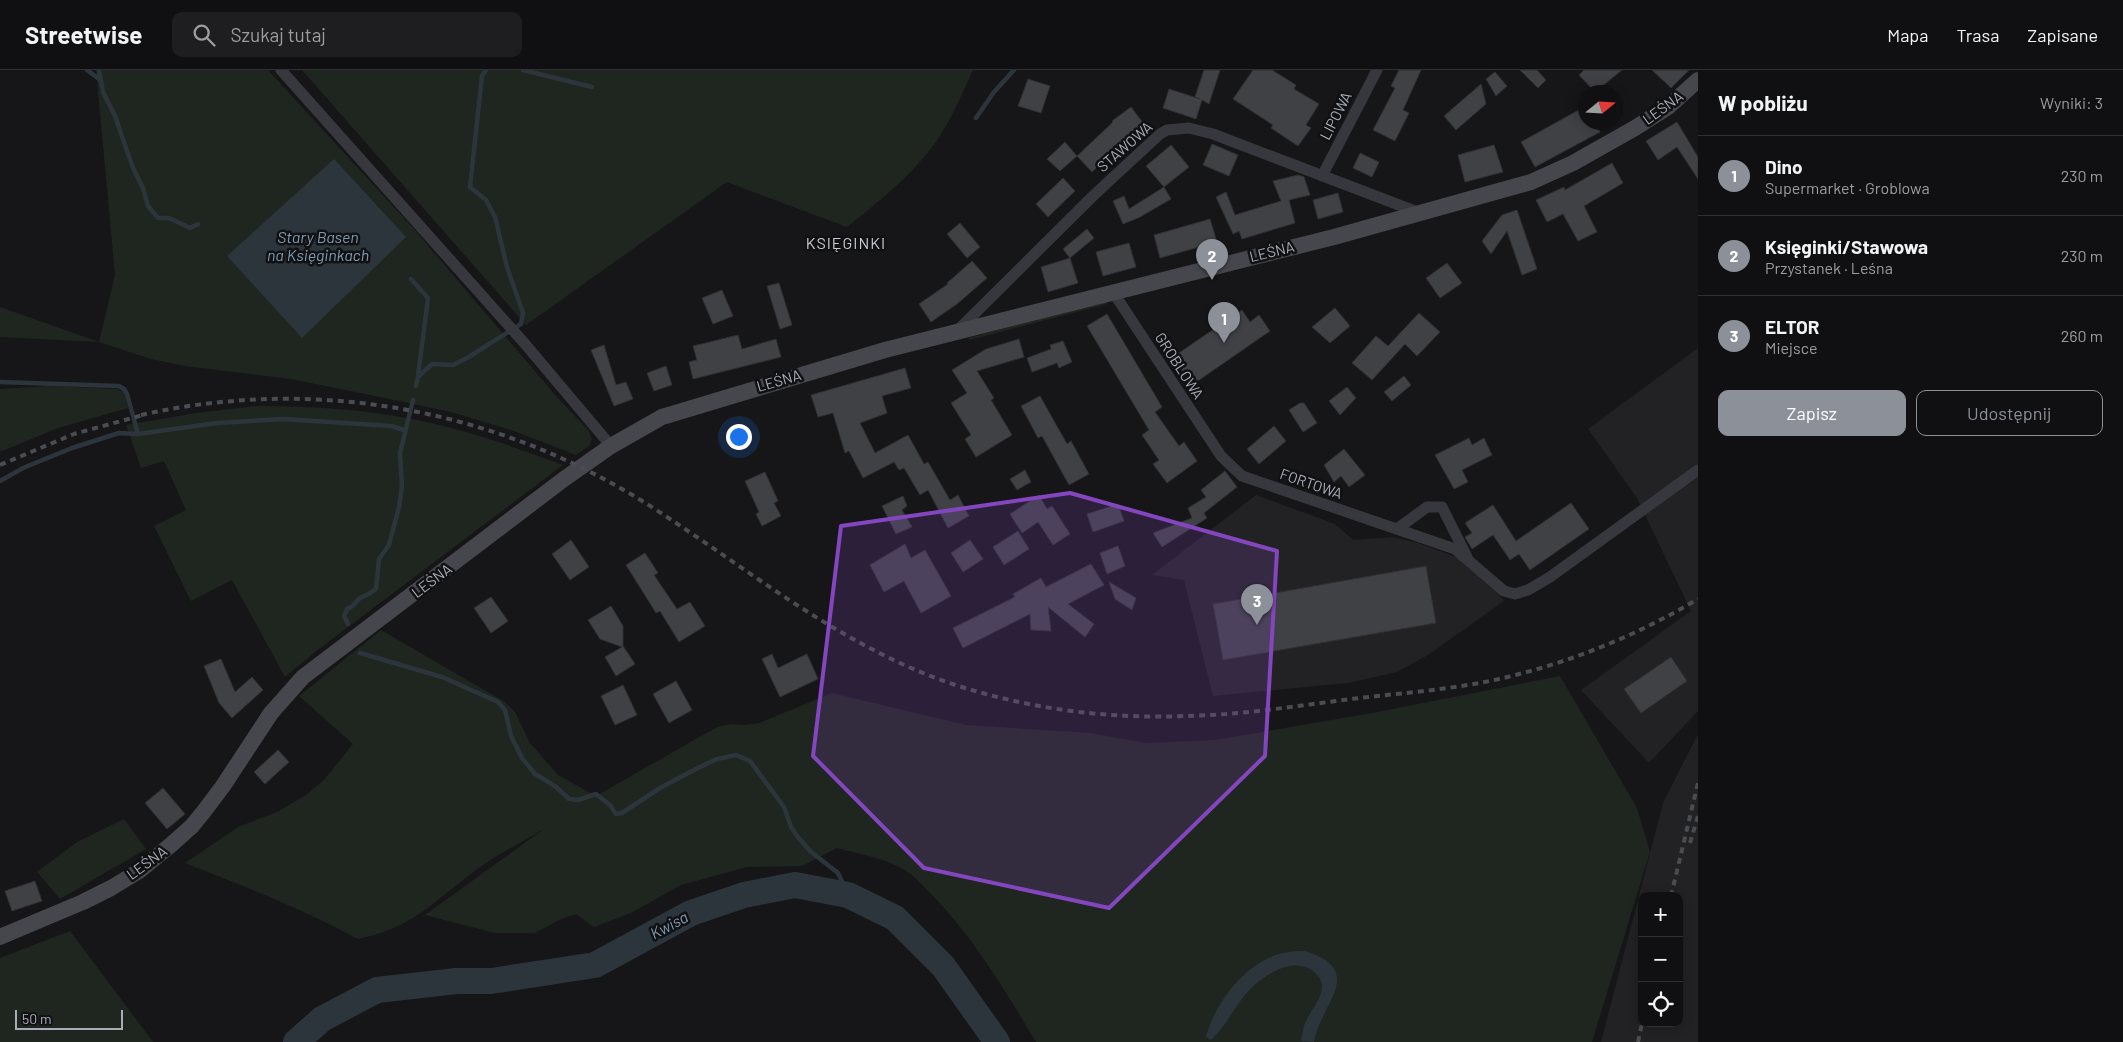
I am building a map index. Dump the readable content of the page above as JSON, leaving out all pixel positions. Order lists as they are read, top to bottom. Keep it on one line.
{"streets":{"main road":["LEŚNA"],"street":["LIPOWA","STAWOWA","GROBLOWA","FORTOWA"]},"crossings":[["LEŚNA","STAWOWA"],["LEŚNA","GROBLOWA"],["LIPOWA","STAWOWA"],["GROBLOWA","FORTOWA"]],"districts":["KSIĘGINKI"],"water":["Stary Basen na Księginkach","Kwisa"],"scale_bar":"50 m","north":"right","page":{"header":"Streetwise","search":"Szukaj tutaj","nav":["Mapa","Trasa","Zapisane"],"heading":["W pobliżu","Wyniki: 3"],"list":[{"mark":"1","name":"Dino","note":"Supermarket · Groblowa","value":"230 m"},{"mark":"2","name":"Księginki/Stawowa","note":"Przystanek · Leśna","value":"230 m"},{"mark":"3","name":"ELTOR","note":"Miejsce","value":"260 m"}],"pins":["2","1","3"],"buttons":["Zapisz","Udostępnij"],"map_buttons":["+","−"],"scale":"50 m"}}
